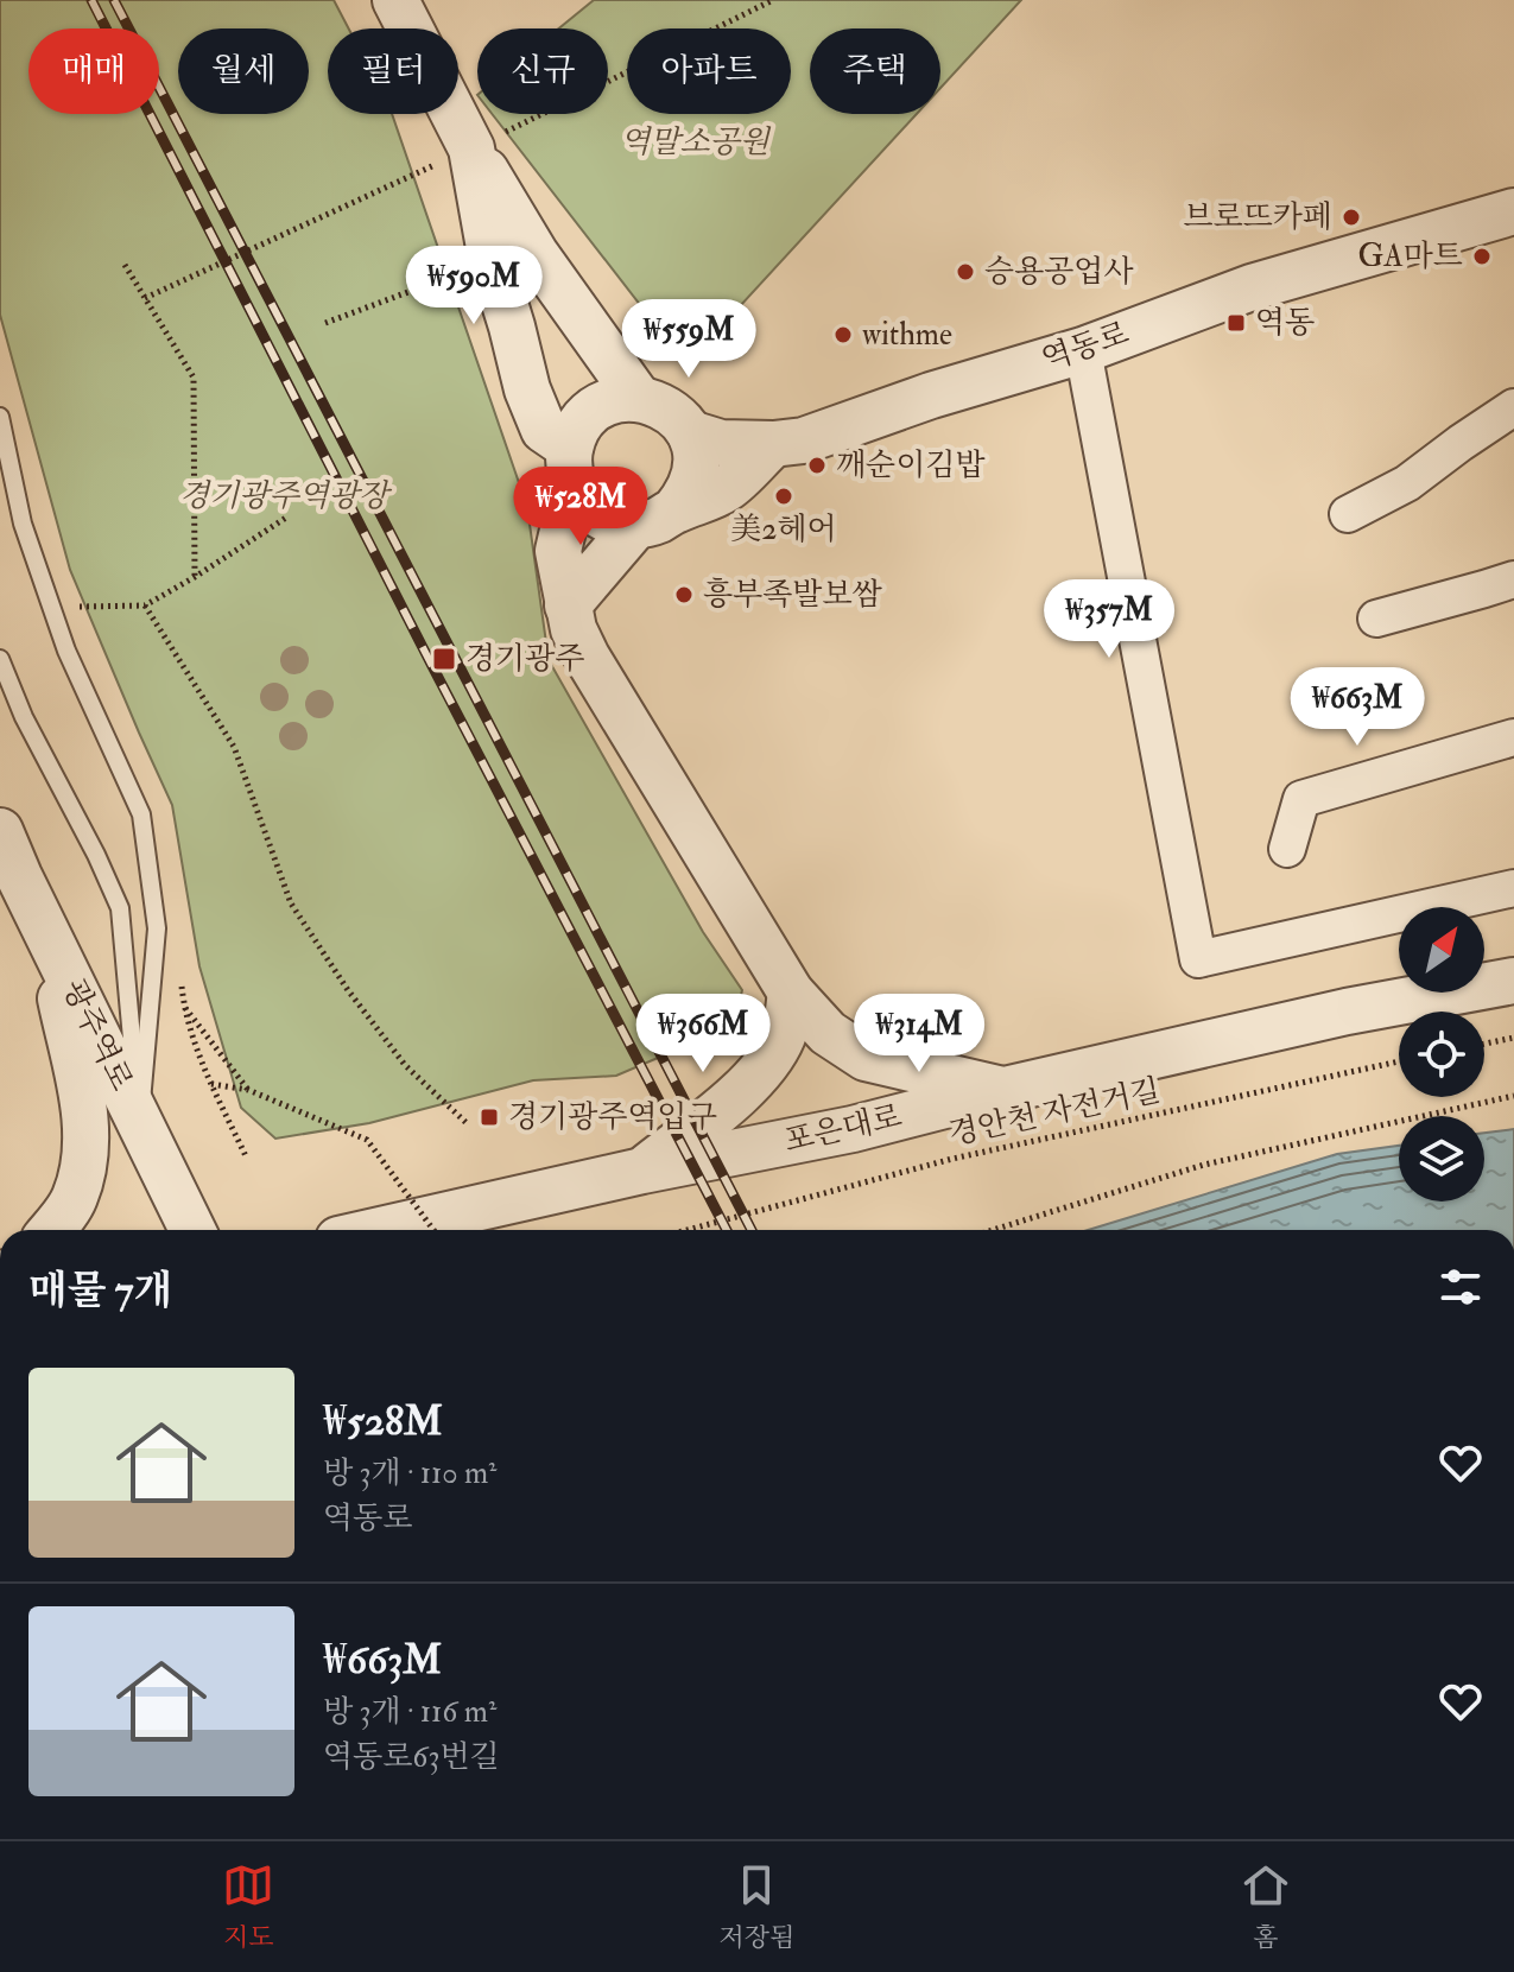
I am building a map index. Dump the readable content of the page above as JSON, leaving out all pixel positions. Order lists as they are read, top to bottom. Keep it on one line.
{"streets":{"street":["역동로","광주역로","포은대로"],"path":["경안천 자전거길"]},"parks":["역말소공원","경기광주역광장"],"places":{"other":["브로뜨카페","GA마트","승용공업사","withme","깨순이김밥","美2헤어","흥부족발보쌈"],"transit":["역동","경기광주","경기광주역입구"]},"north":"top right","page":{"chip":["매매","월세","필터","신규","아파트","주택"],"price":["₩590M","₩559M","₩528M","₩357M","₩663M","₩366M","₩314M"],"heading":"매물 7개","list":[{"name":"₩528M","note":"방 3개 · 110 m² · 역동로"},{"name":"₩663M","note":"방 3개 · 116 m² · 역동로63번길"}],"tabs":["지도","저장됨","홈"]}}
